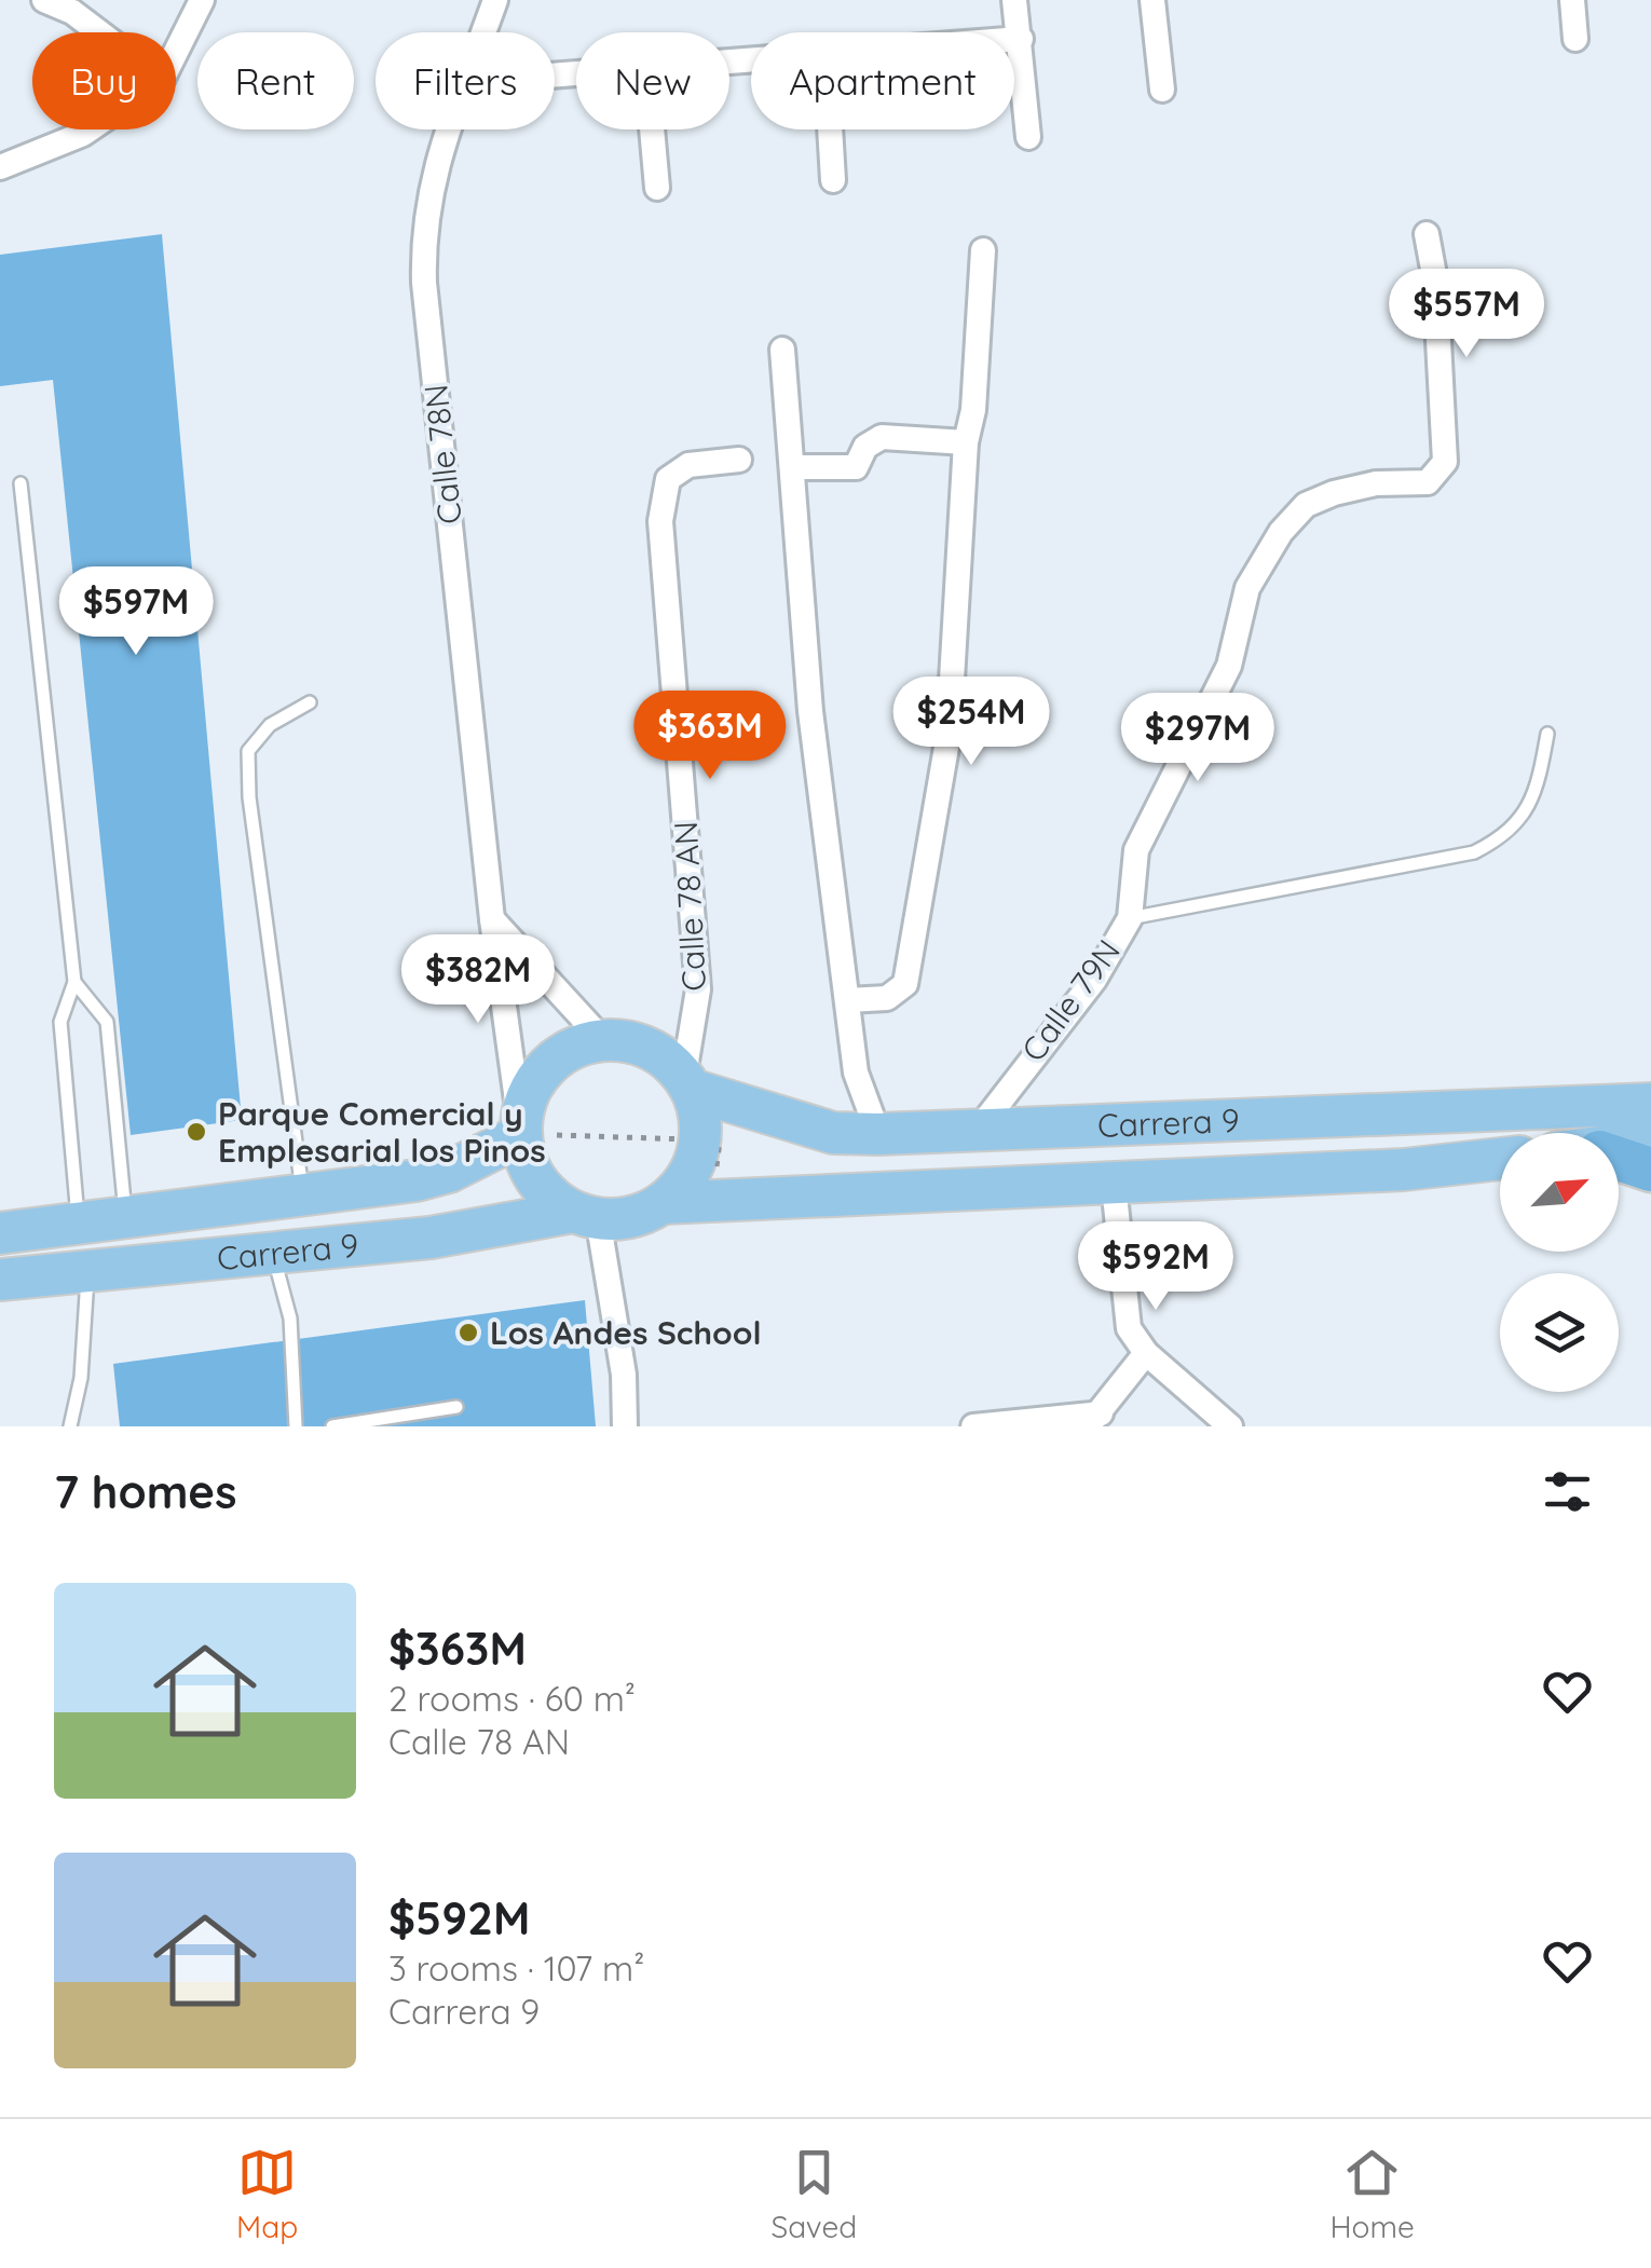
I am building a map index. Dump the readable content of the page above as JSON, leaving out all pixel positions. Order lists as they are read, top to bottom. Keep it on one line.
{"streets":{"main road":["Carrera 9"],"street":["Calle 78N","Calle 78 AN","Calle 79N"]},"crossings":[["Calle 78N","Carrera 9"],["Calle 78 AN","Carrera 9"],["Calle 79N","Carrera 9"]],"places":["Parque Comercial y Emplesarial los Pinos","Los Andes School"],"north":"top right","page":{"chip":["Buy","Rent","Filters","New","Apartment"],"price":["$557M","$597M","$254M","$363M","$297M","$382M","$592M"],"heading":"7 homes","list":[{"name":"$363M","note":"2 rooms · 60 m² · Calle 78 AN"},{"name":"$592M","note":"3 rooms · 107 m² · Carrera 9"}],"tabs":["Map","Saved","Home"]}}
